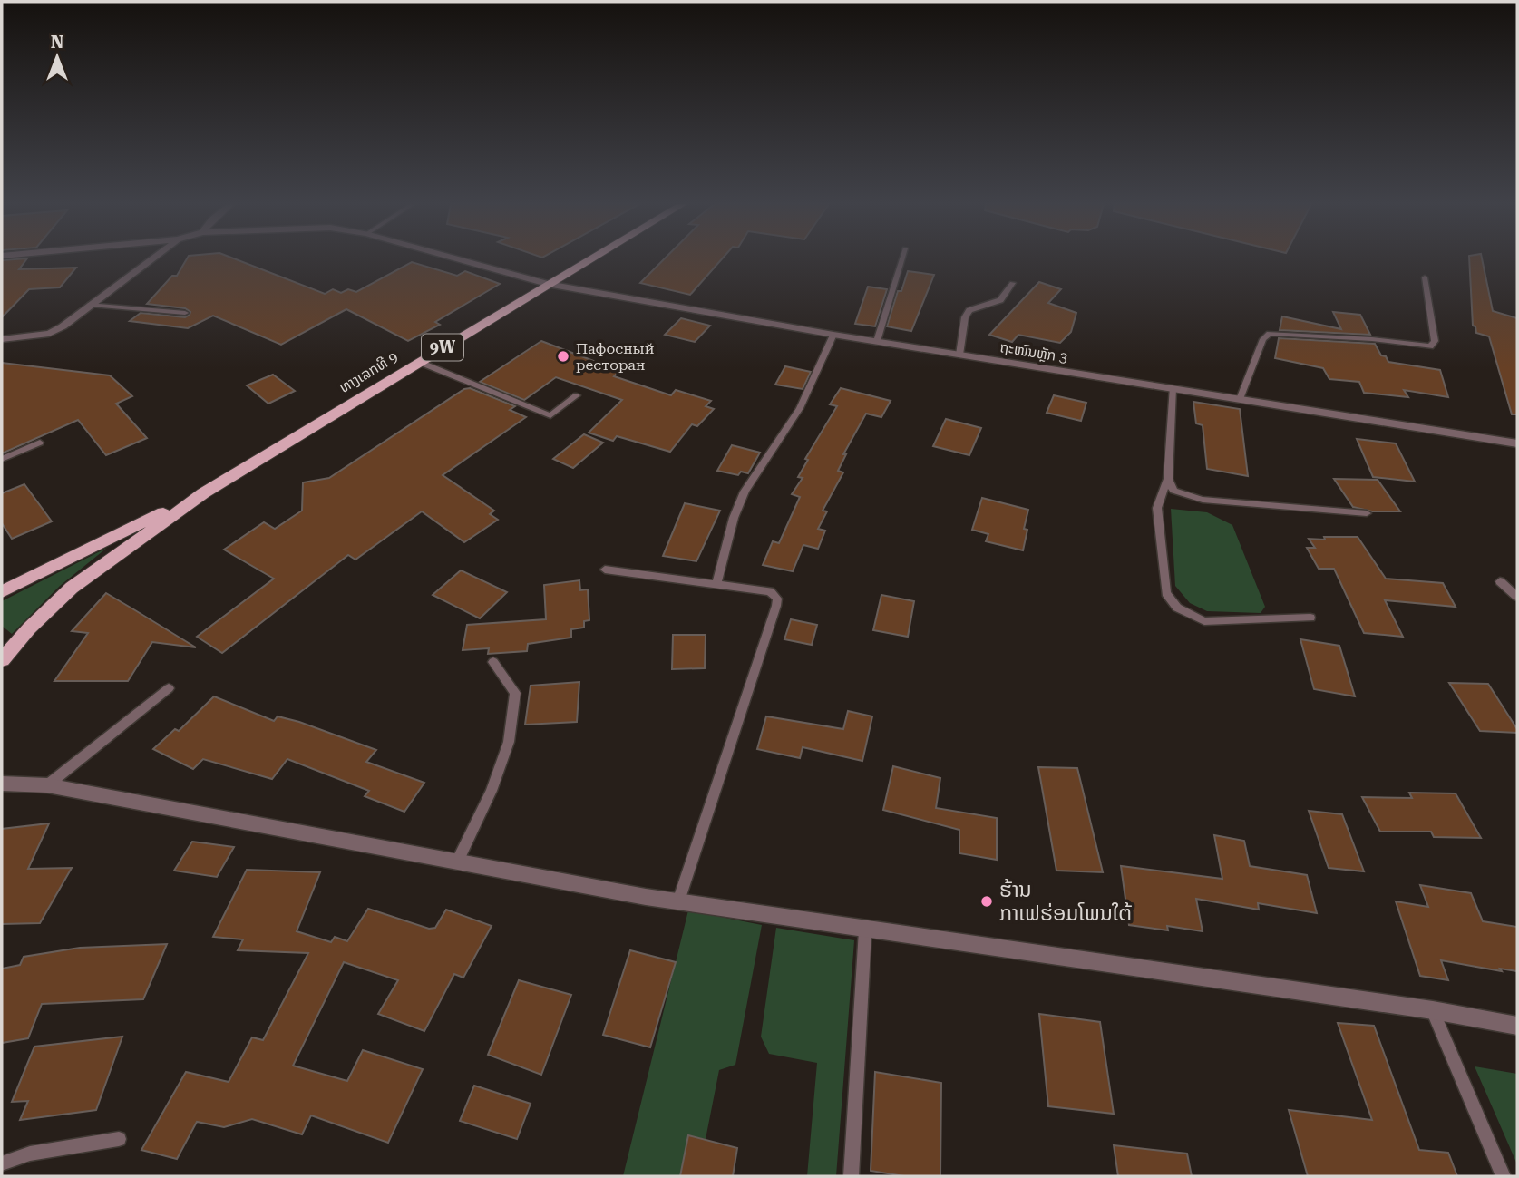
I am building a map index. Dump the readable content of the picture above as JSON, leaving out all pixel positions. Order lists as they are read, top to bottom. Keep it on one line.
{"streets":{"main road":["9W","ທາງເລກທີ 9"],"street":["ຖະໜົນຫຼັກ 3"]},"crossings":[["ຖະໜົນຫຼັກ 3","ທາງເລກທີ 9"]],"places":["Пафосный ресторан","ຮ້ານ ກາເຟຮ່ອມໂພນໃຕ້"],"north":"top"}
